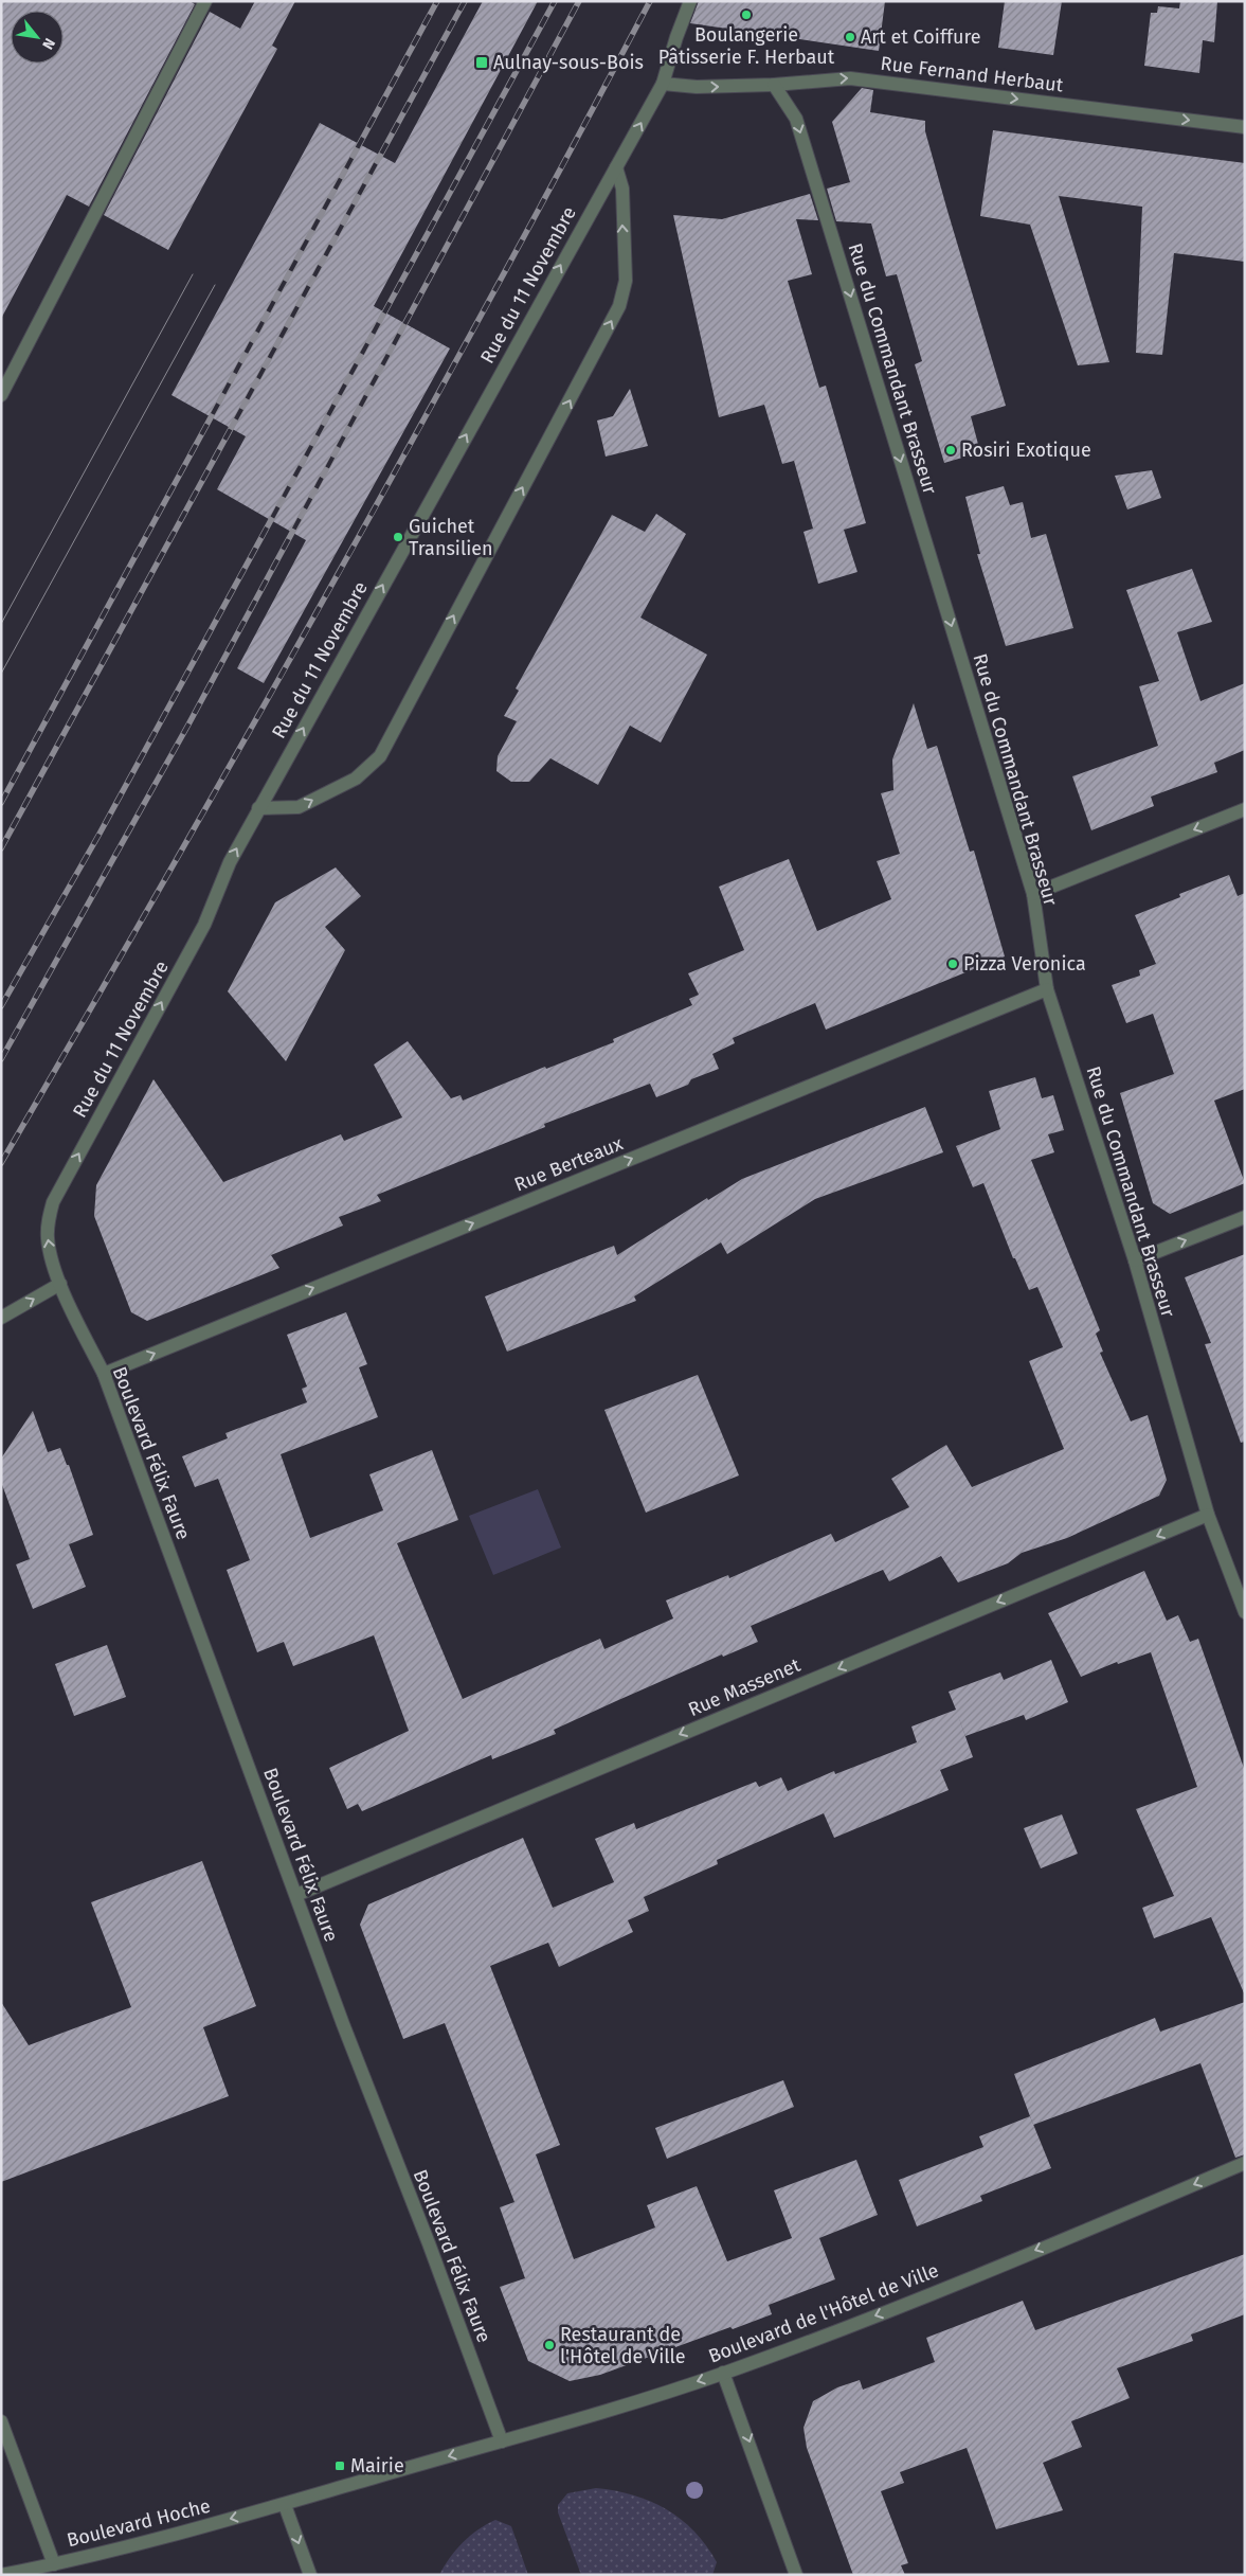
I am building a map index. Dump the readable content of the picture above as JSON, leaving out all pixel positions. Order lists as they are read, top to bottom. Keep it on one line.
{"streets":{"street":["Rue Fernand Herbaut","Rue du 11 Novembre","Rue du Commandant Brasseur","Rue Berteaux","Boulevard Félix Faure","Rue Massenet","Boulevard de l'Hôtel de Ville","Boulevard Hoche"]},"crossings":[["Rue Fernand Herbaut","Rue du 11 Novembre"],["Rue Fernand Herbaut","Rue du Commandant Brasseur"],["Rue du 11 Novembre","Boulevard Félix Faure"],["Rue du Commandant Brasseur","Rue Berteaux"],["Rue du Commandant Brasseur","Rue Massenet"],["Rue Berteaux","Boulevard Félix Faure"],["Boulevard Félix Faure","Rue Massenet"],["Boulevard Félix Faure","Boulevard de l'Hôtel de Ville"],["Boulevard de l'Hôtel de Ville","Boulevard Hoche"]],"one_way":["Rue Fernand Herbaut","Rue du Commandant Brasseur","Rue Berteaux","Rue Massenet","Boulevard de l'Hôtel de Ville","Boulevard Hoche"],"places":{"other":["Boulangerie Pâtisserie F. Herbaut","Art et Coiffure","Rosiri Exotique","Guichet Transilien","Pizza Veronica","Restaurant de l'Hôtel de Ville"],"transit":["Aulnay-sous-Bois","Mairie"]},"north":"bottom right"}
